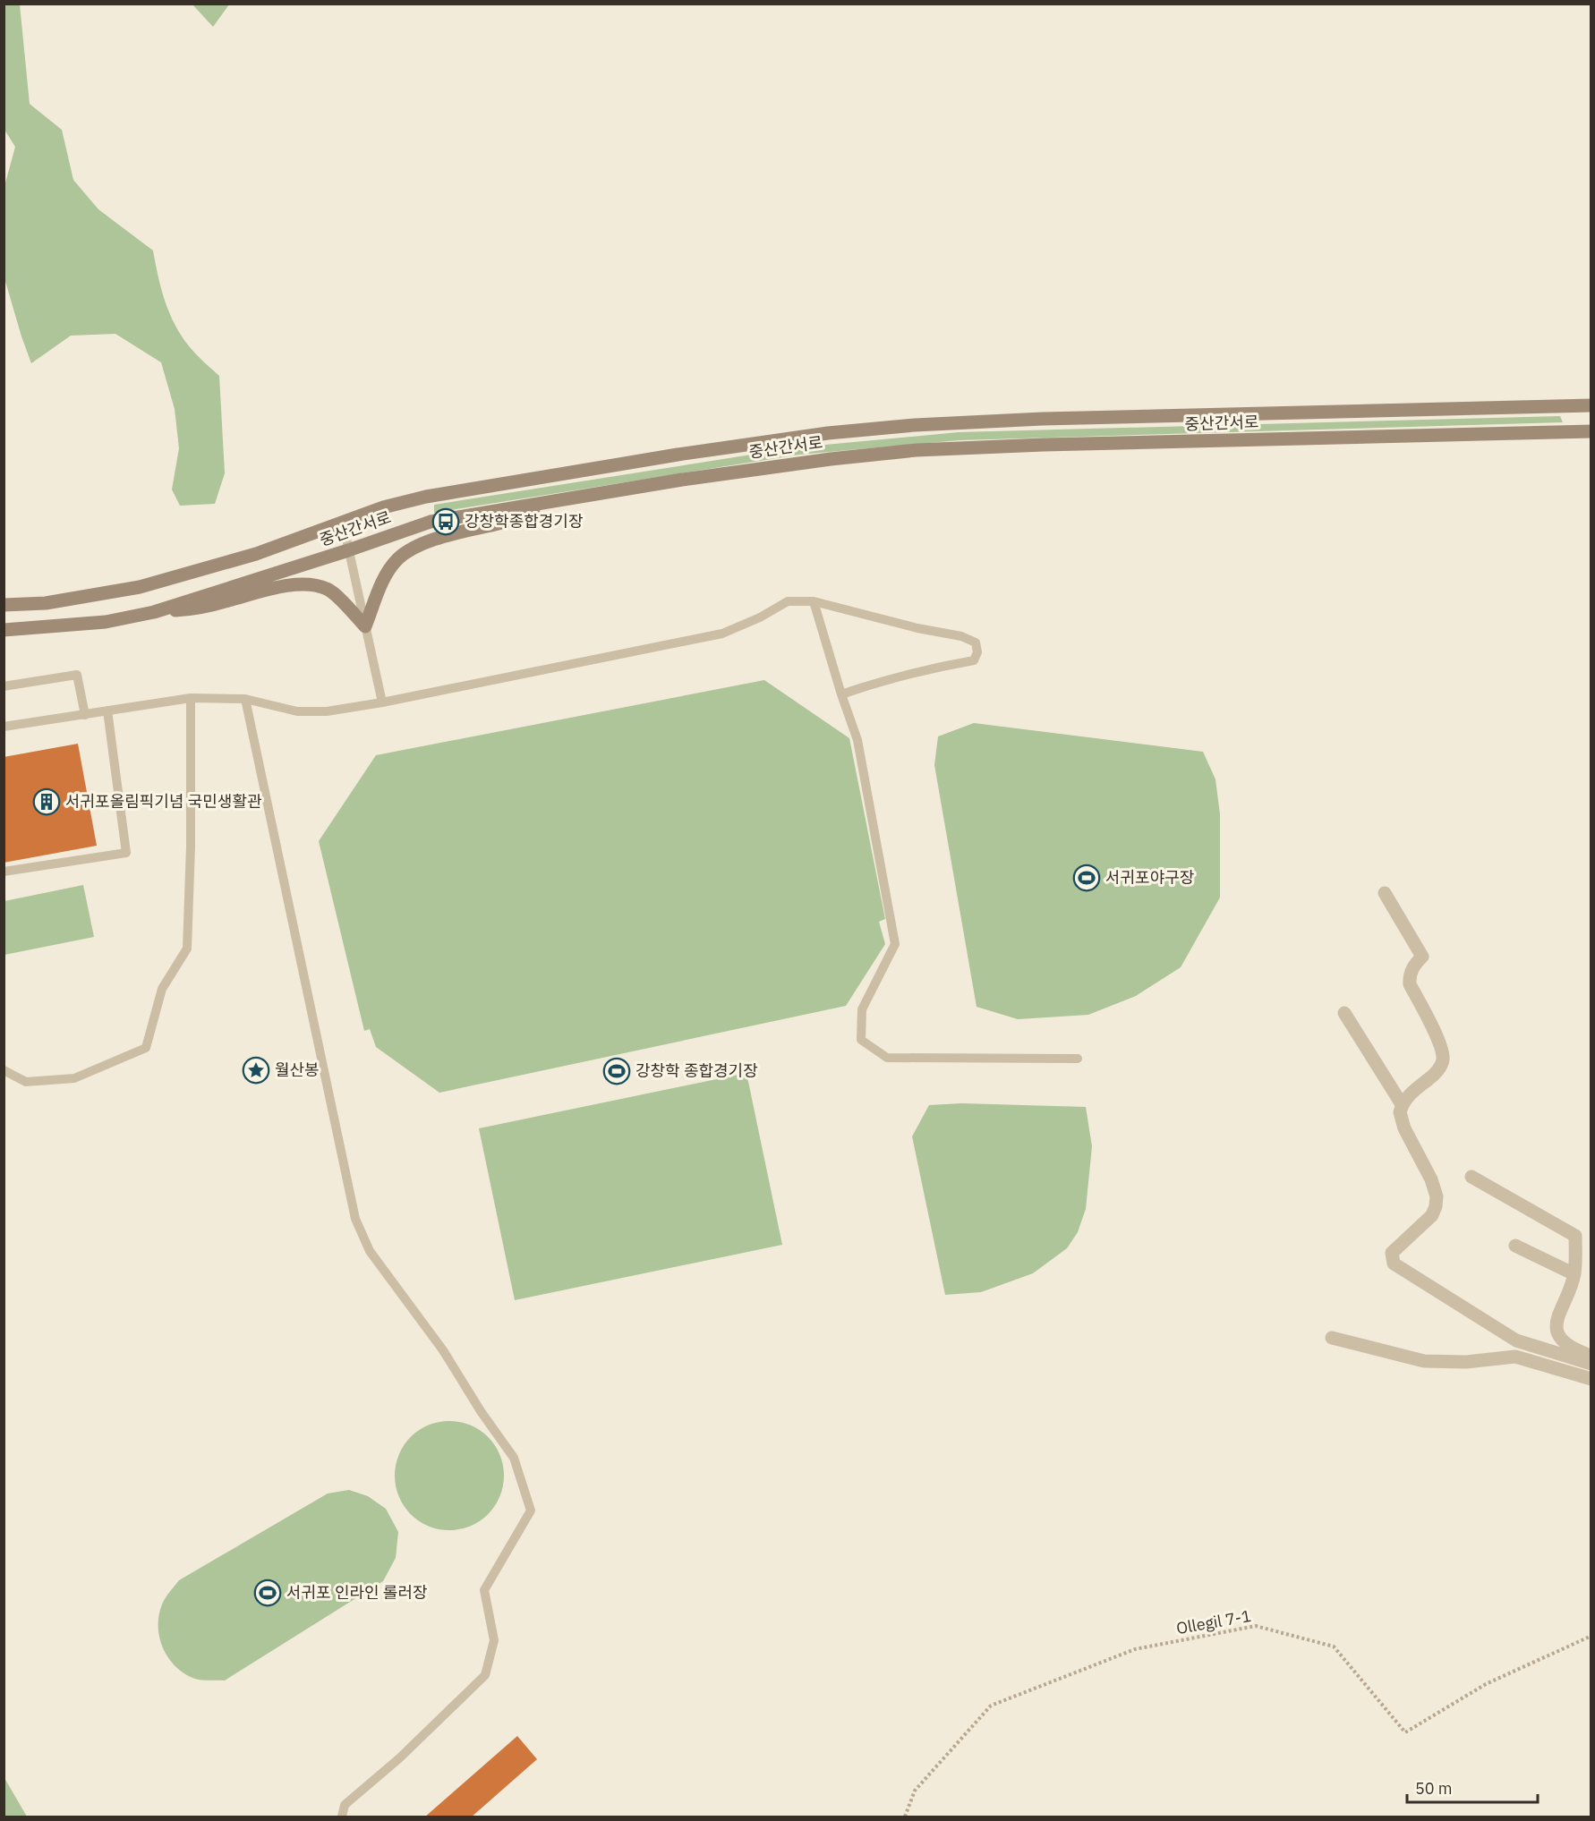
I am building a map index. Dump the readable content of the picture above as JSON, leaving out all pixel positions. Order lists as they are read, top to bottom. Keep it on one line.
{"streets":{"main road":["중산간서로"],"path":["Ollegil 7-1"]},"places":{"bus stop":["강창학종합경기장"],"building":["서귀포올림픽기념 국민생활관"],"sports":["서귀포야구장","강창학 종합경기장","서귀포 인라인 롤러장"],"place":["월산봉"]},"scale_bar":"50 m"}
